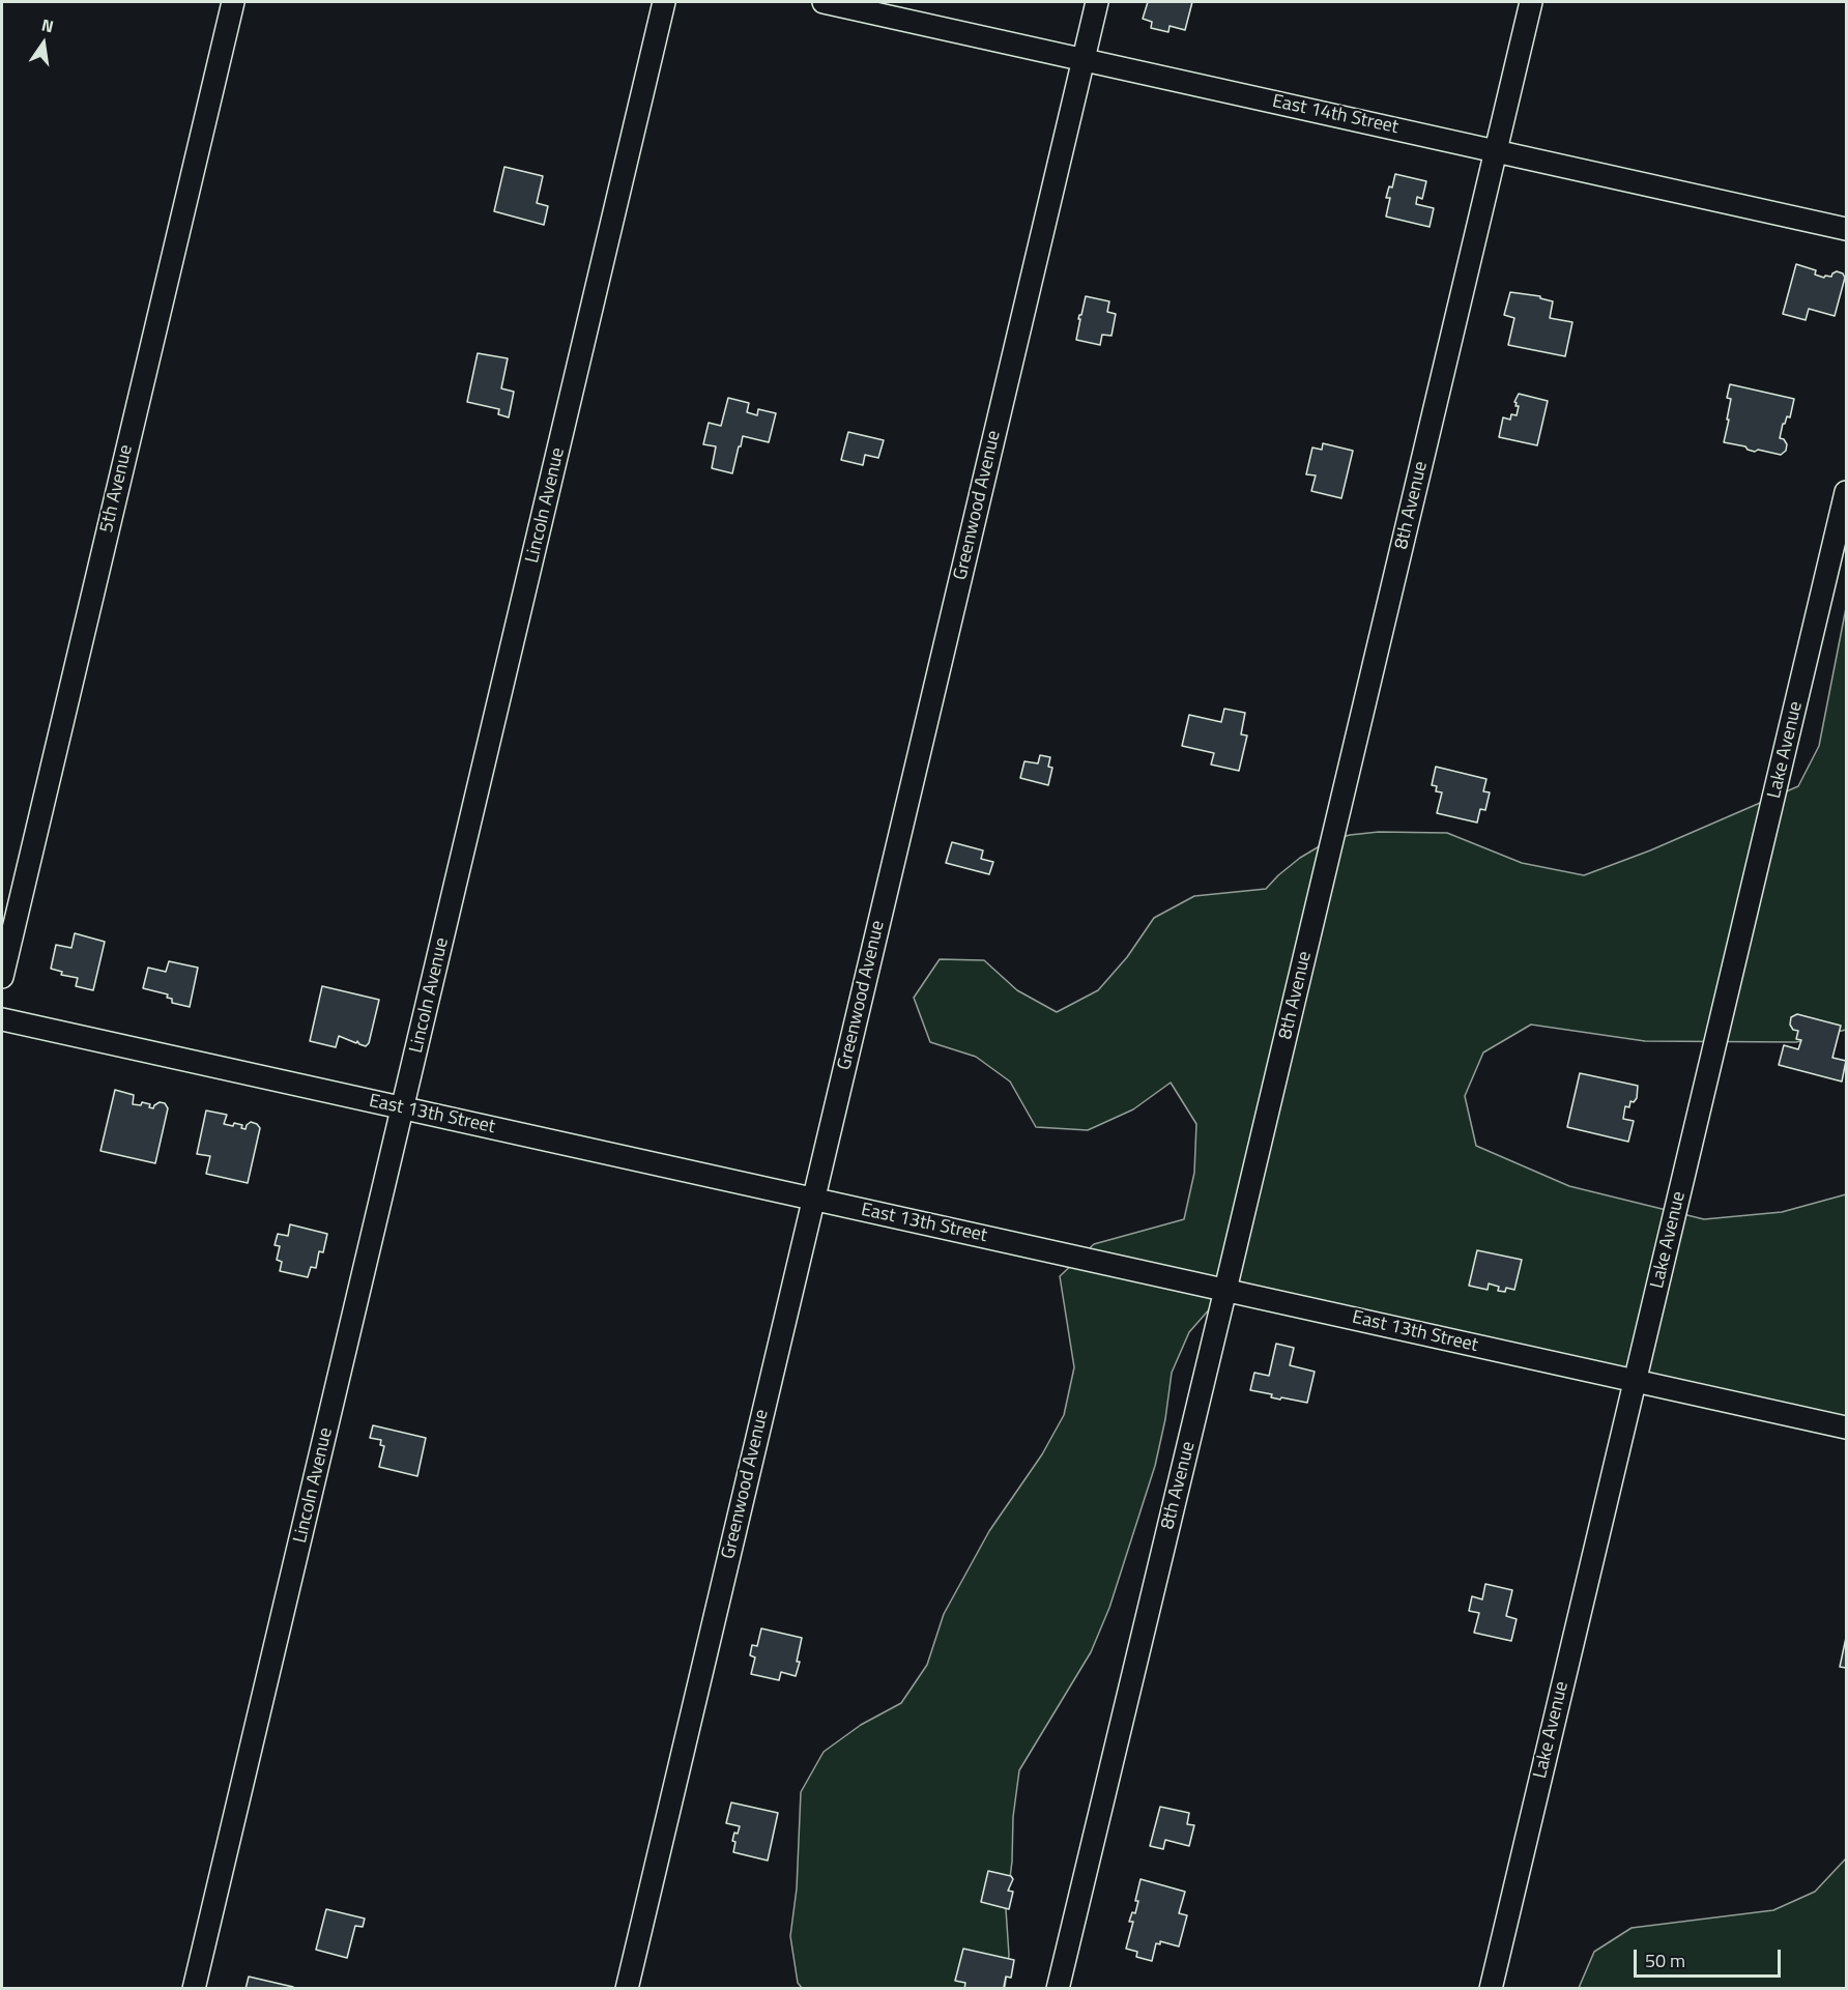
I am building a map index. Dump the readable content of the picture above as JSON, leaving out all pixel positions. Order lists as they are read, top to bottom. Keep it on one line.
{"streets":{"street":["East 14th Street","5th Avenue","Lincoln Avenue","Greenwood Avenue","8th Avenue","Lake Avenue","East 13th Street"]},"crossings":[["East 14th Street","Greenwood Avenue"],["East 14th Street","8th Avenue"],["Lincoln Avenue","East 13th Street"],["Greenwood Avenue","East 13th Street"],["8th Avenue","East 13th Street"],["Lake Avenue","East 13th Street"]],"scale_bar":"50 m","north":"top"}
